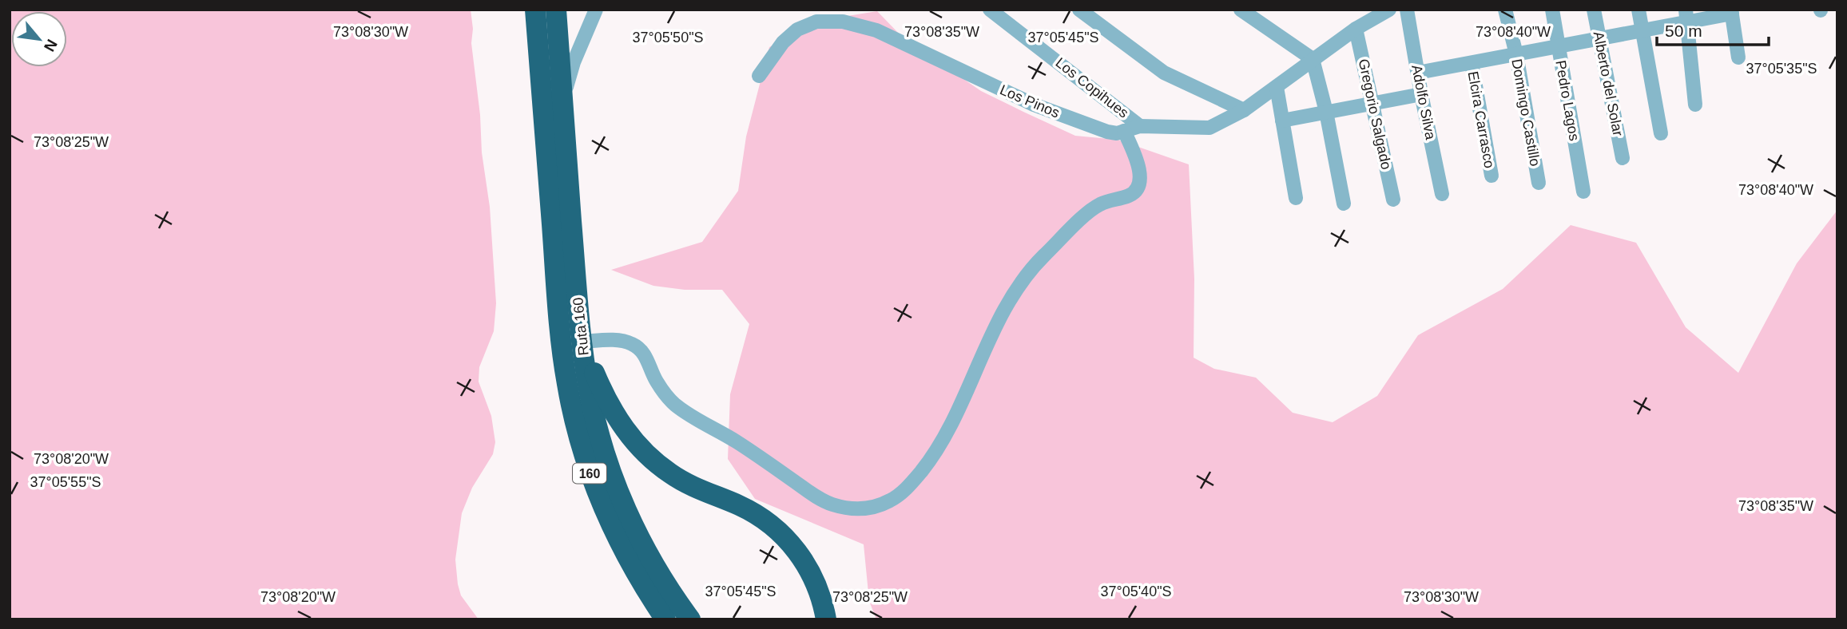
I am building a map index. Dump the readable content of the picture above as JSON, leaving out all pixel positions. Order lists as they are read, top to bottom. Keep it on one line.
{"streets":{"highway":["Ruta 160","160"],"street":["Alberto del Solar","Los Copihues","Pedro Lagos","Los Pinos","Adolfo Silva","Domingo Castillo","Gregorio Salgado","Elcira Carrasco"]},"crossings":[["Los Copihues","Los Pinos"],["Los Pinos","Gregorio Salgado"]],"scale_bar":"50 m","north":"bottom right","coordinates":["73°08'40\"W","73°08'30\"W","73°08'35\"W","37°05'50\"S","37°05'45\"S","37°05'35\"S","73°08'25\"W","73°08'20\"W","37°05'55\"S","37°05'40\"S"]}
